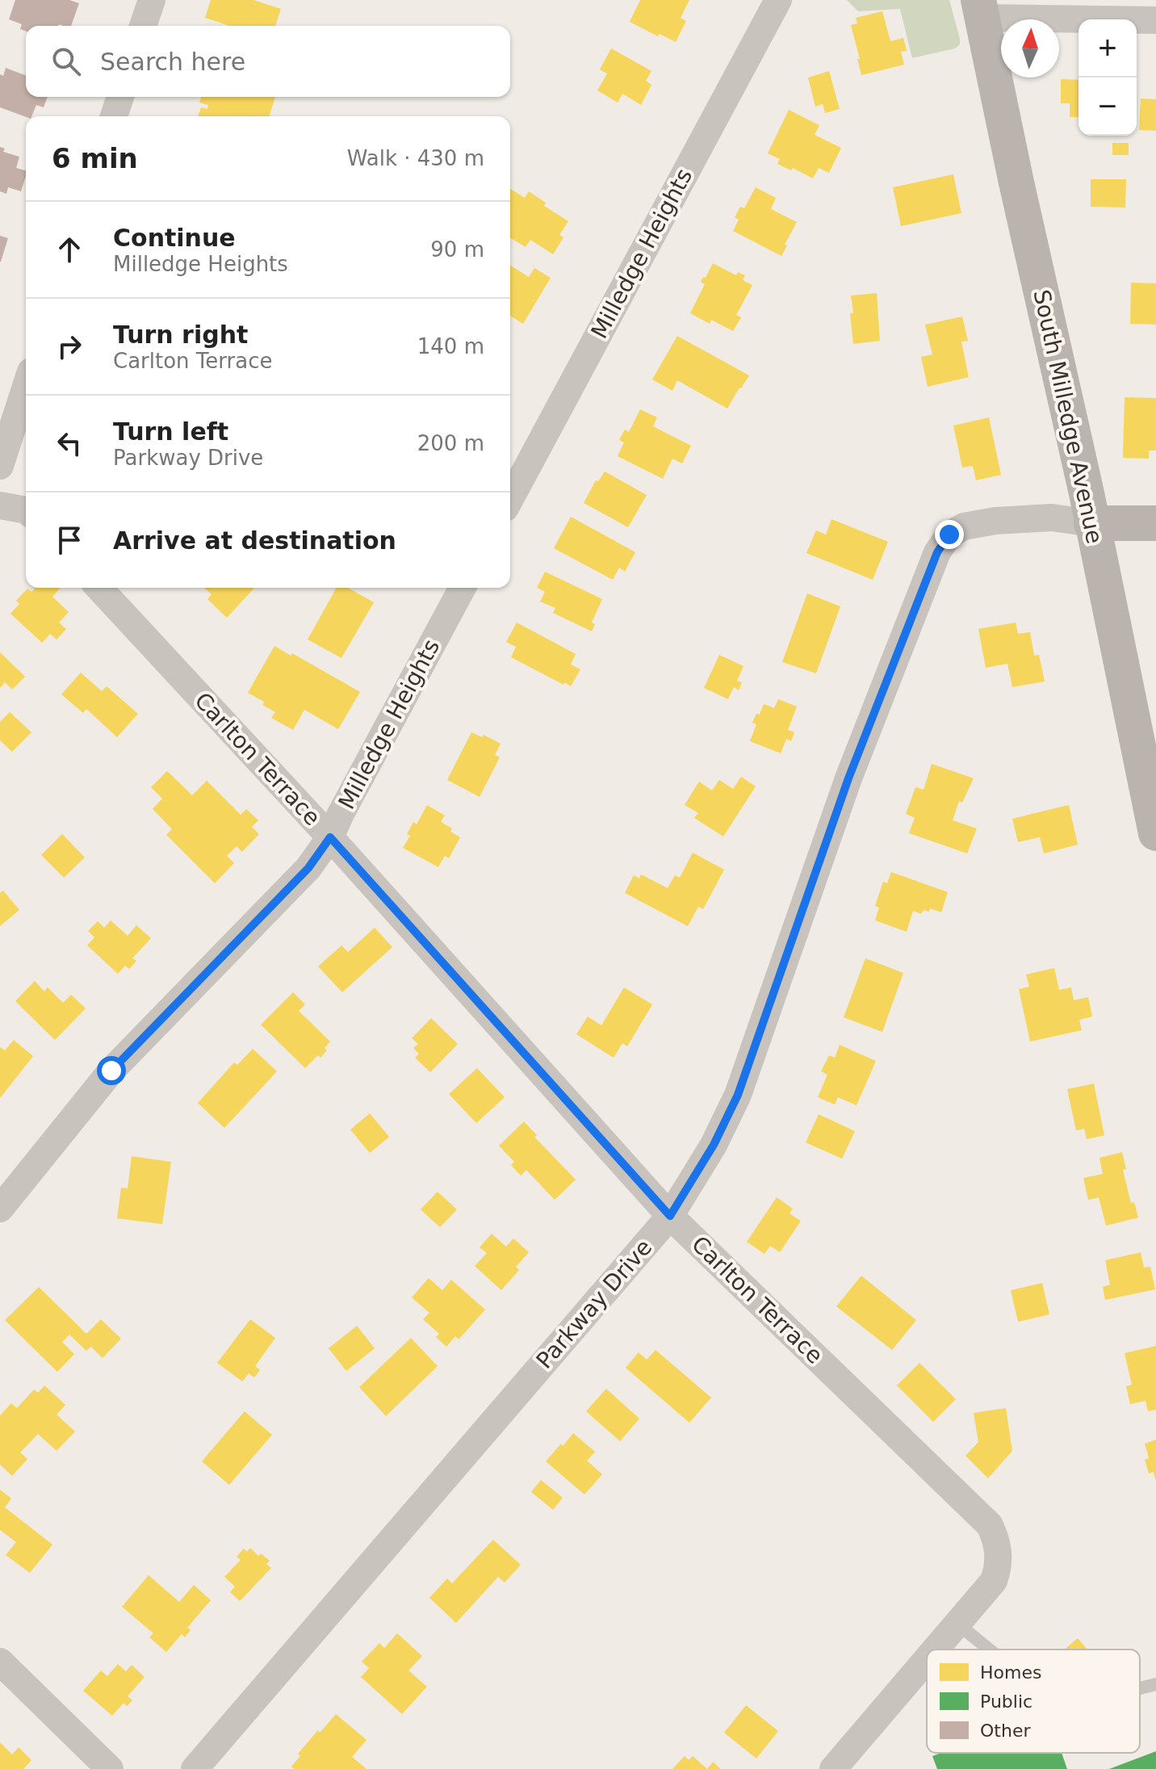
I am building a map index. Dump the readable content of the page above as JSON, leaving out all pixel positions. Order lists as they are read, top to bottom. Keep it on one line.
{"streets":{"main road":["South Milledge Avenue"],"street":["Milledge Heights","Carlton Terrace","Parkway Drive"]},"crossings":[["Milledge Heights","Carlton Terrace"],["South Milledge Avenue","Parkway Drive"],["Carlton Terrace","Parkway Drive"]],"legend":["Homes","Public","Other"],"north":"top","page":{"map_buttons":["+","−"],"search":"Search here","heading":["6 min","Walk · 430 m"],"list":[["Continue","Milledge Heights","90 m"],["Turn right","Carlton Terrace","140 m"],["Turn left","Parkway Drive","200 m"],"Arrive at destination"]}}
